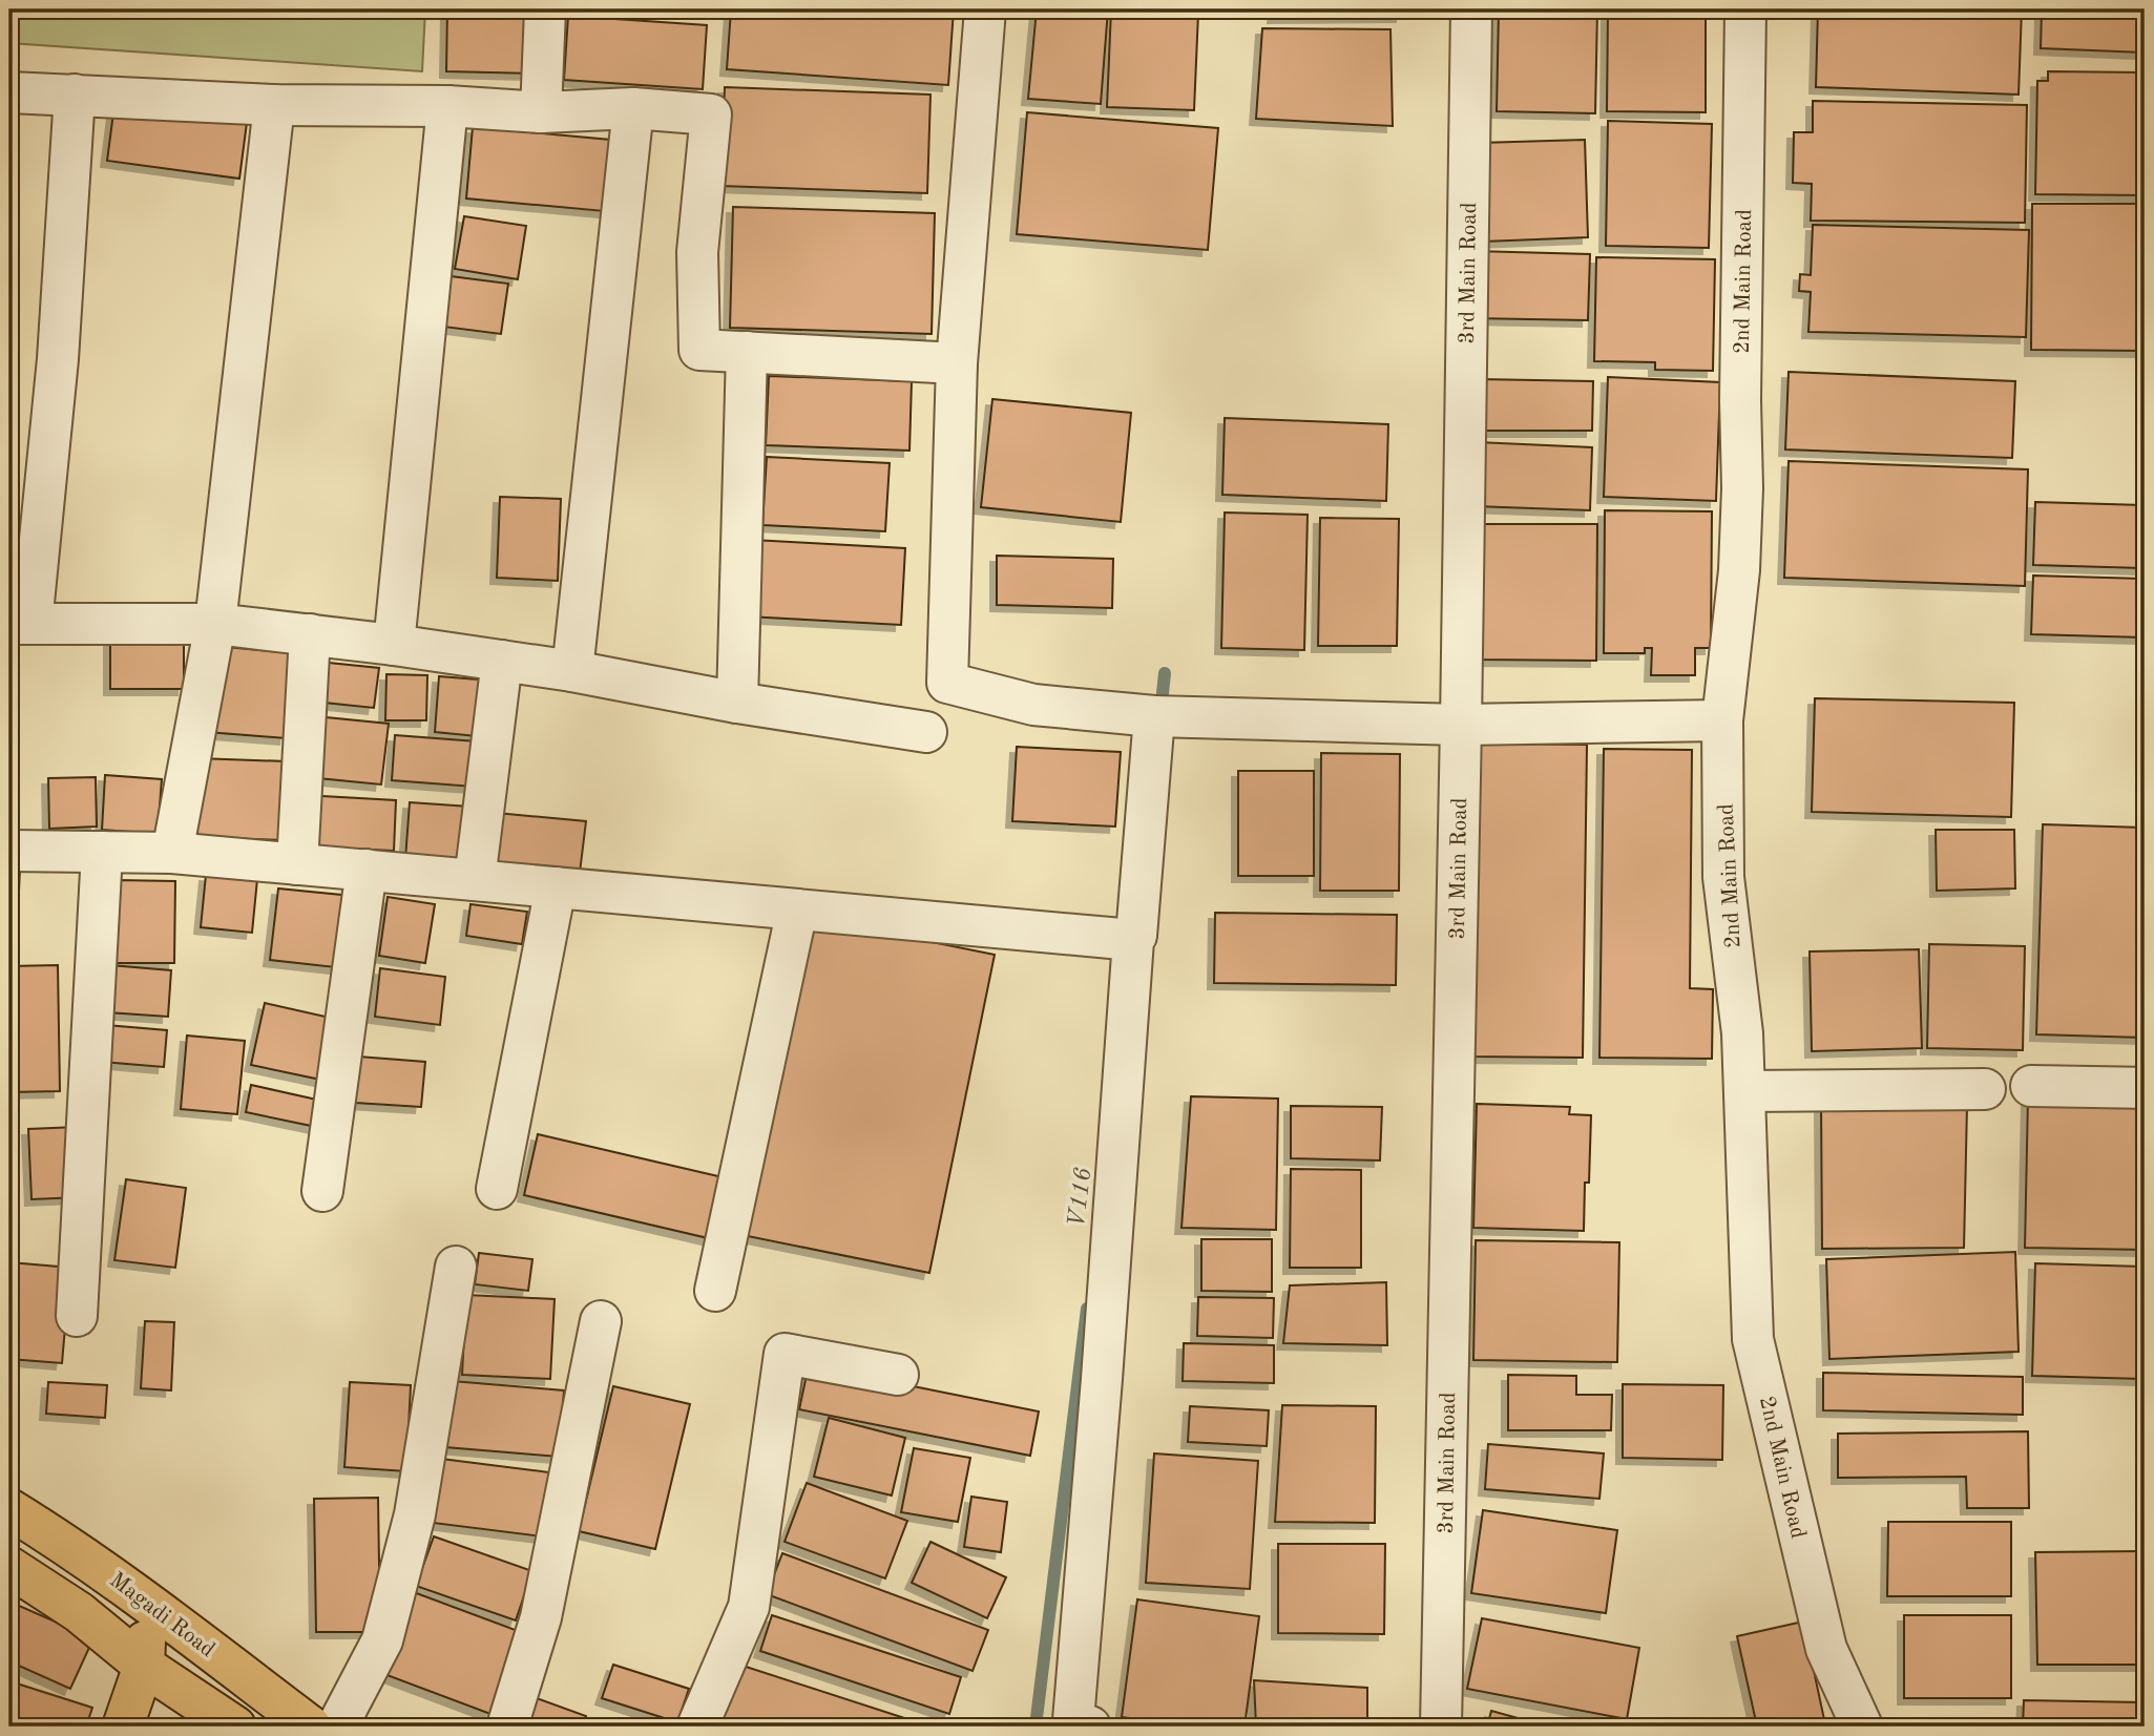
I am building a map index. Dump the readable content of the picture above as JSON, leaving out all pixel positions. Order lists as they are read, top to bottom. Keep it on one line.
{"streets":{"main road":["Magadi Road"],"street":["3rd Main Road","2nd Main Road"]},"water":["V116"]}
